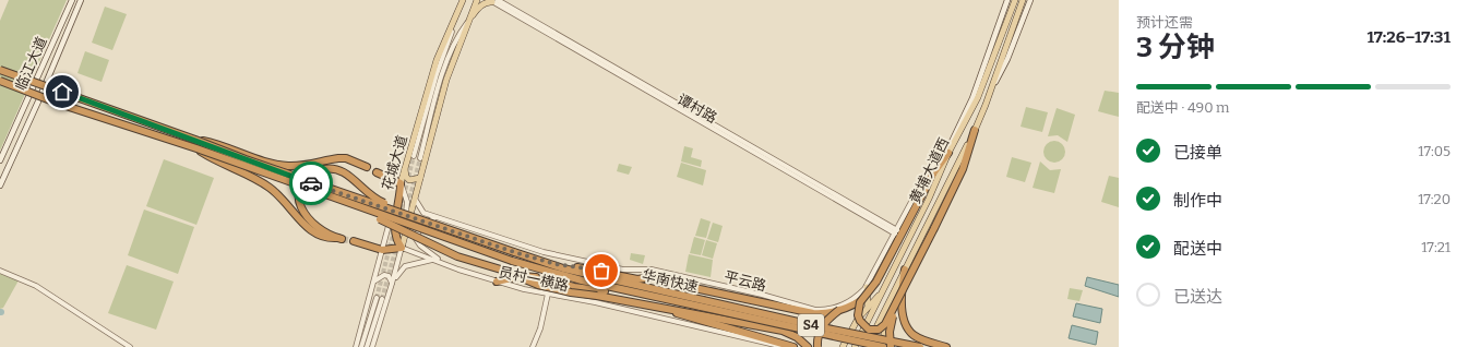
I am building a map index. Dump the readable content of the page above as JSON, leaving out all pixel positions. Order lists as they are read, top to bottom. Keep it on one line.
{"streets":{"highway":["华南快速","S4"],"main road":["临江大道","花城大道","黄埔大道西"],"street":["谭村路","员村一横路","平云路"]},"crossings":[["谭村路","平云路"],["花城大道","员村一横路"],["花城大道","平云路"]],"page":{"heading":["3 分钟","预计还需","17:26–17:31"],"bar":"配送中 · 490 m","list":[["已接单","17:05"],["制作中","17:20"],["配送中","17:21"],"已送达"]}}
